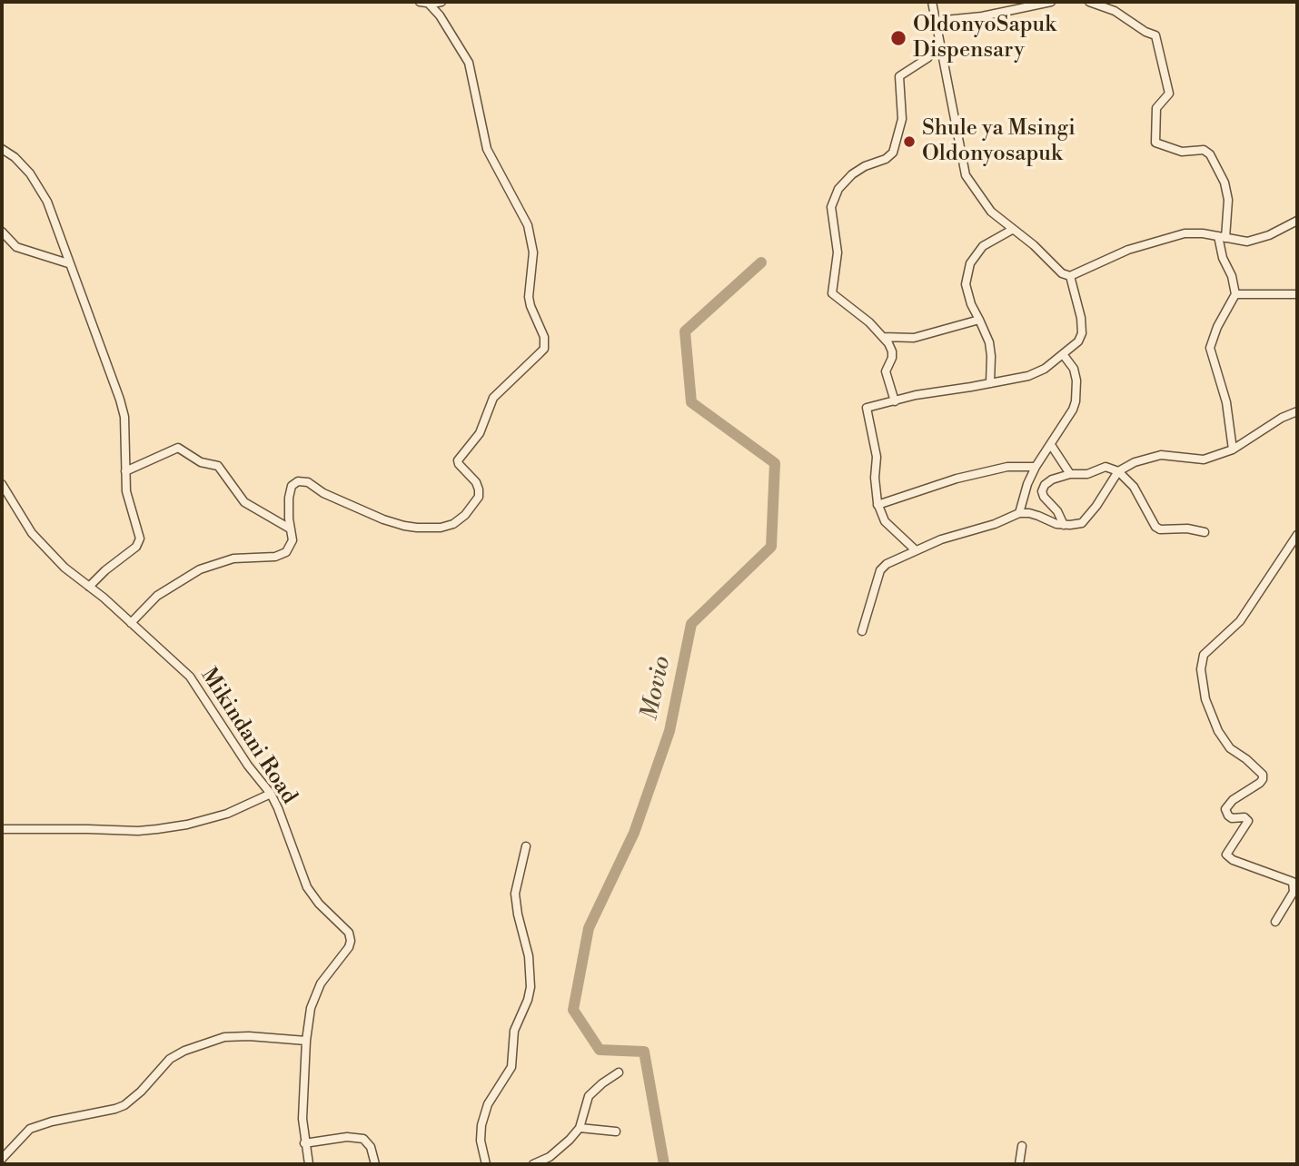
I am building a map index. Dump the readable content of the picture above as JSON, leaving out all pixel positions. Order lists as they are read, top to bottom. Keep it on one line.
{"streets":{"street":["Mikindani Road"]},"water":["Movio"],"places":["OldonyoSapuk Dispensary","Shule ya Msingi Oldonyosapuk"]}
